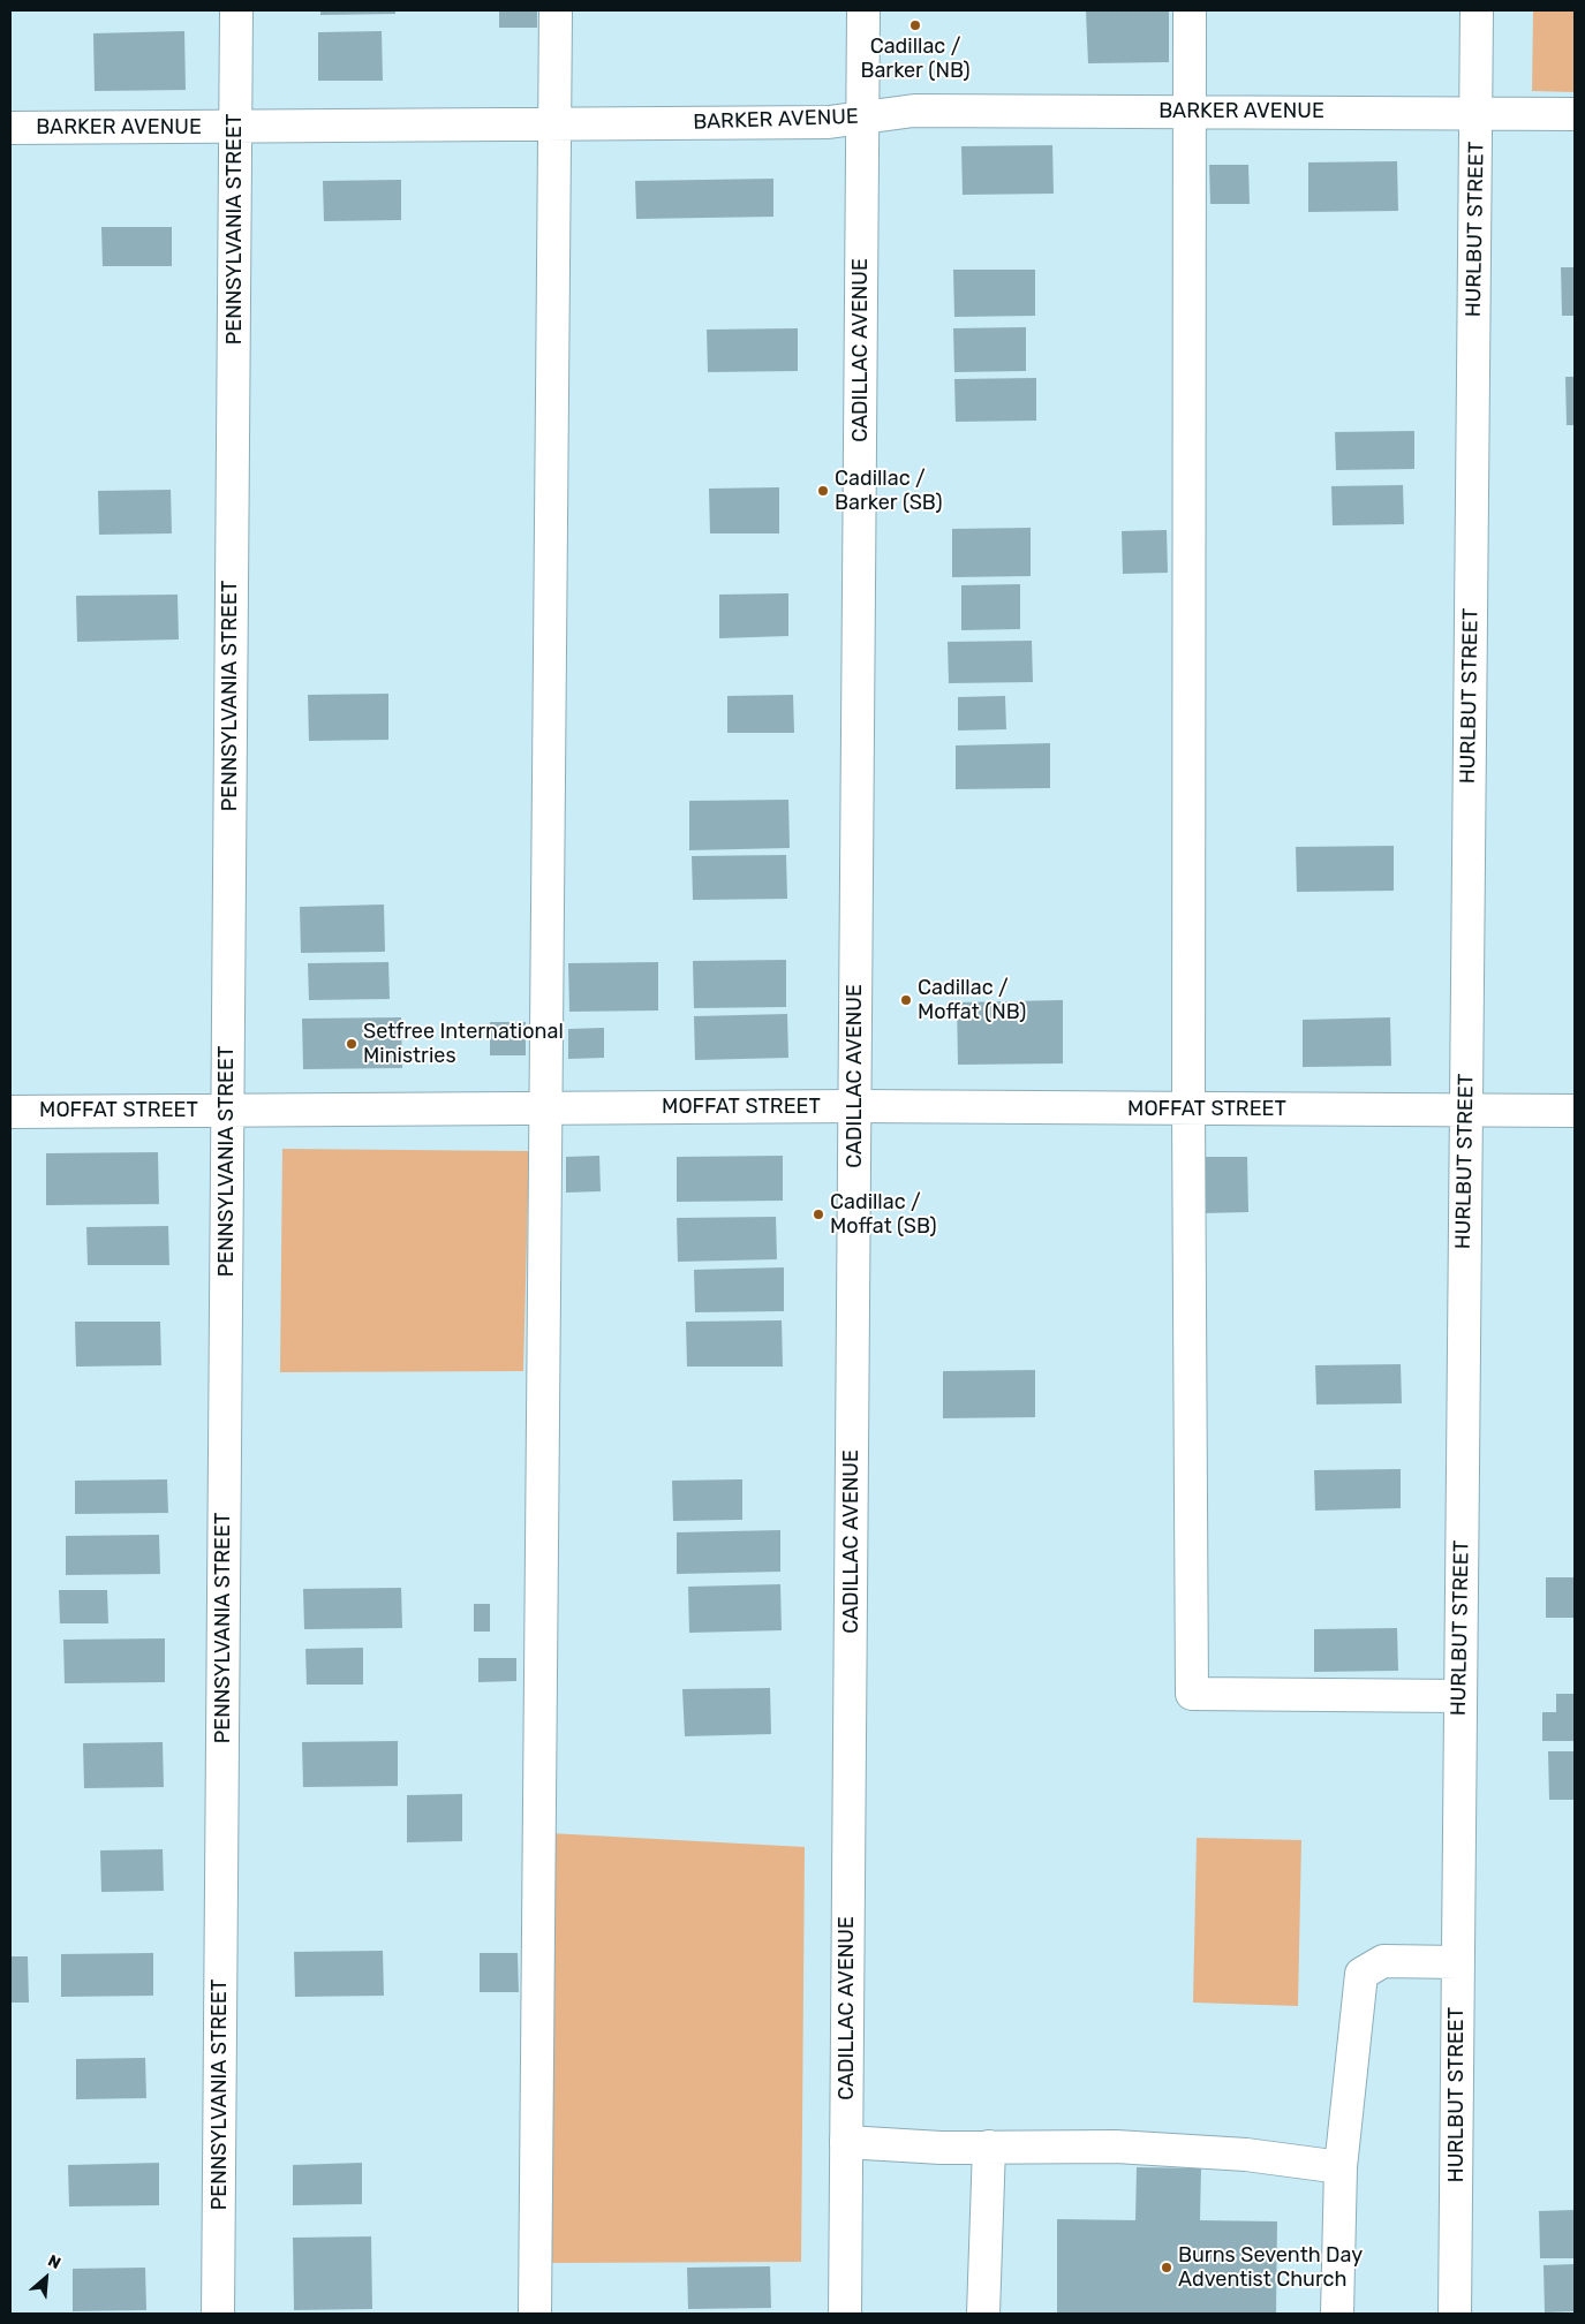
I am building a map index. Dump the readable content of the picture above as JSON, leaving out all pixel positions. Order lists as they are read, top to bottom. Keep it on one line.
{"streets":{"street":["BARKER AVENUE","PENNSYLVANIA STREET","HURLBUT STREET","CADILLAC AVENUE","MOFFAT STREET"]},"crossings":[["BARKER AVENUE","PENNSYLVANIA STREET"],["BARKER AVENUE","HURLBUT STREET"],["BARKER AVENUE","CADILLAC AVENUE"],["PENNSYLVANIA STREET","MOFFAT STREET"],["HURLBUT STREET","MOFFAT STREET"],["CADILLAC AVENUE","MOFFAT STREET"]],"places":["Cadillac / Barker (NB)","Cadillac / Barker (SB)","Cadillac / Moffat (NB)","Setfree International Ministries","Cadillac / Moffat (SB)","Burns Seventh Day Adventist Church"],"north":"top right"}
